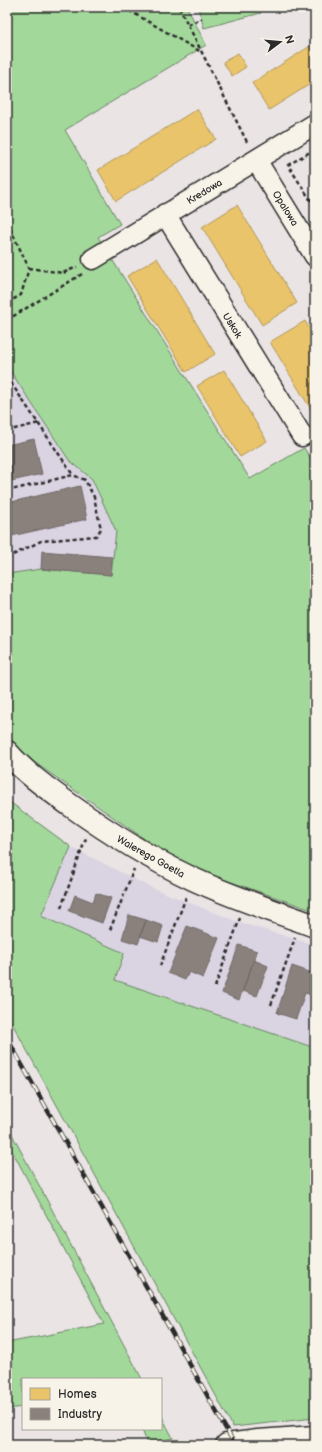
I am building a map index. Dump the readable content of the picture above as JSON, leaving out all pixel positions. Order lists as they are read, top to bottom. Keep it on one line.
{"streets":{"street":["Kredowa","Opalowa","Uskok","Walerego Goetla"]},"crossings":[["Kredowa","Opalowa"],["Kredowa","Uskok"]],"legend":["Homes","Industry"],"north":"right"}
